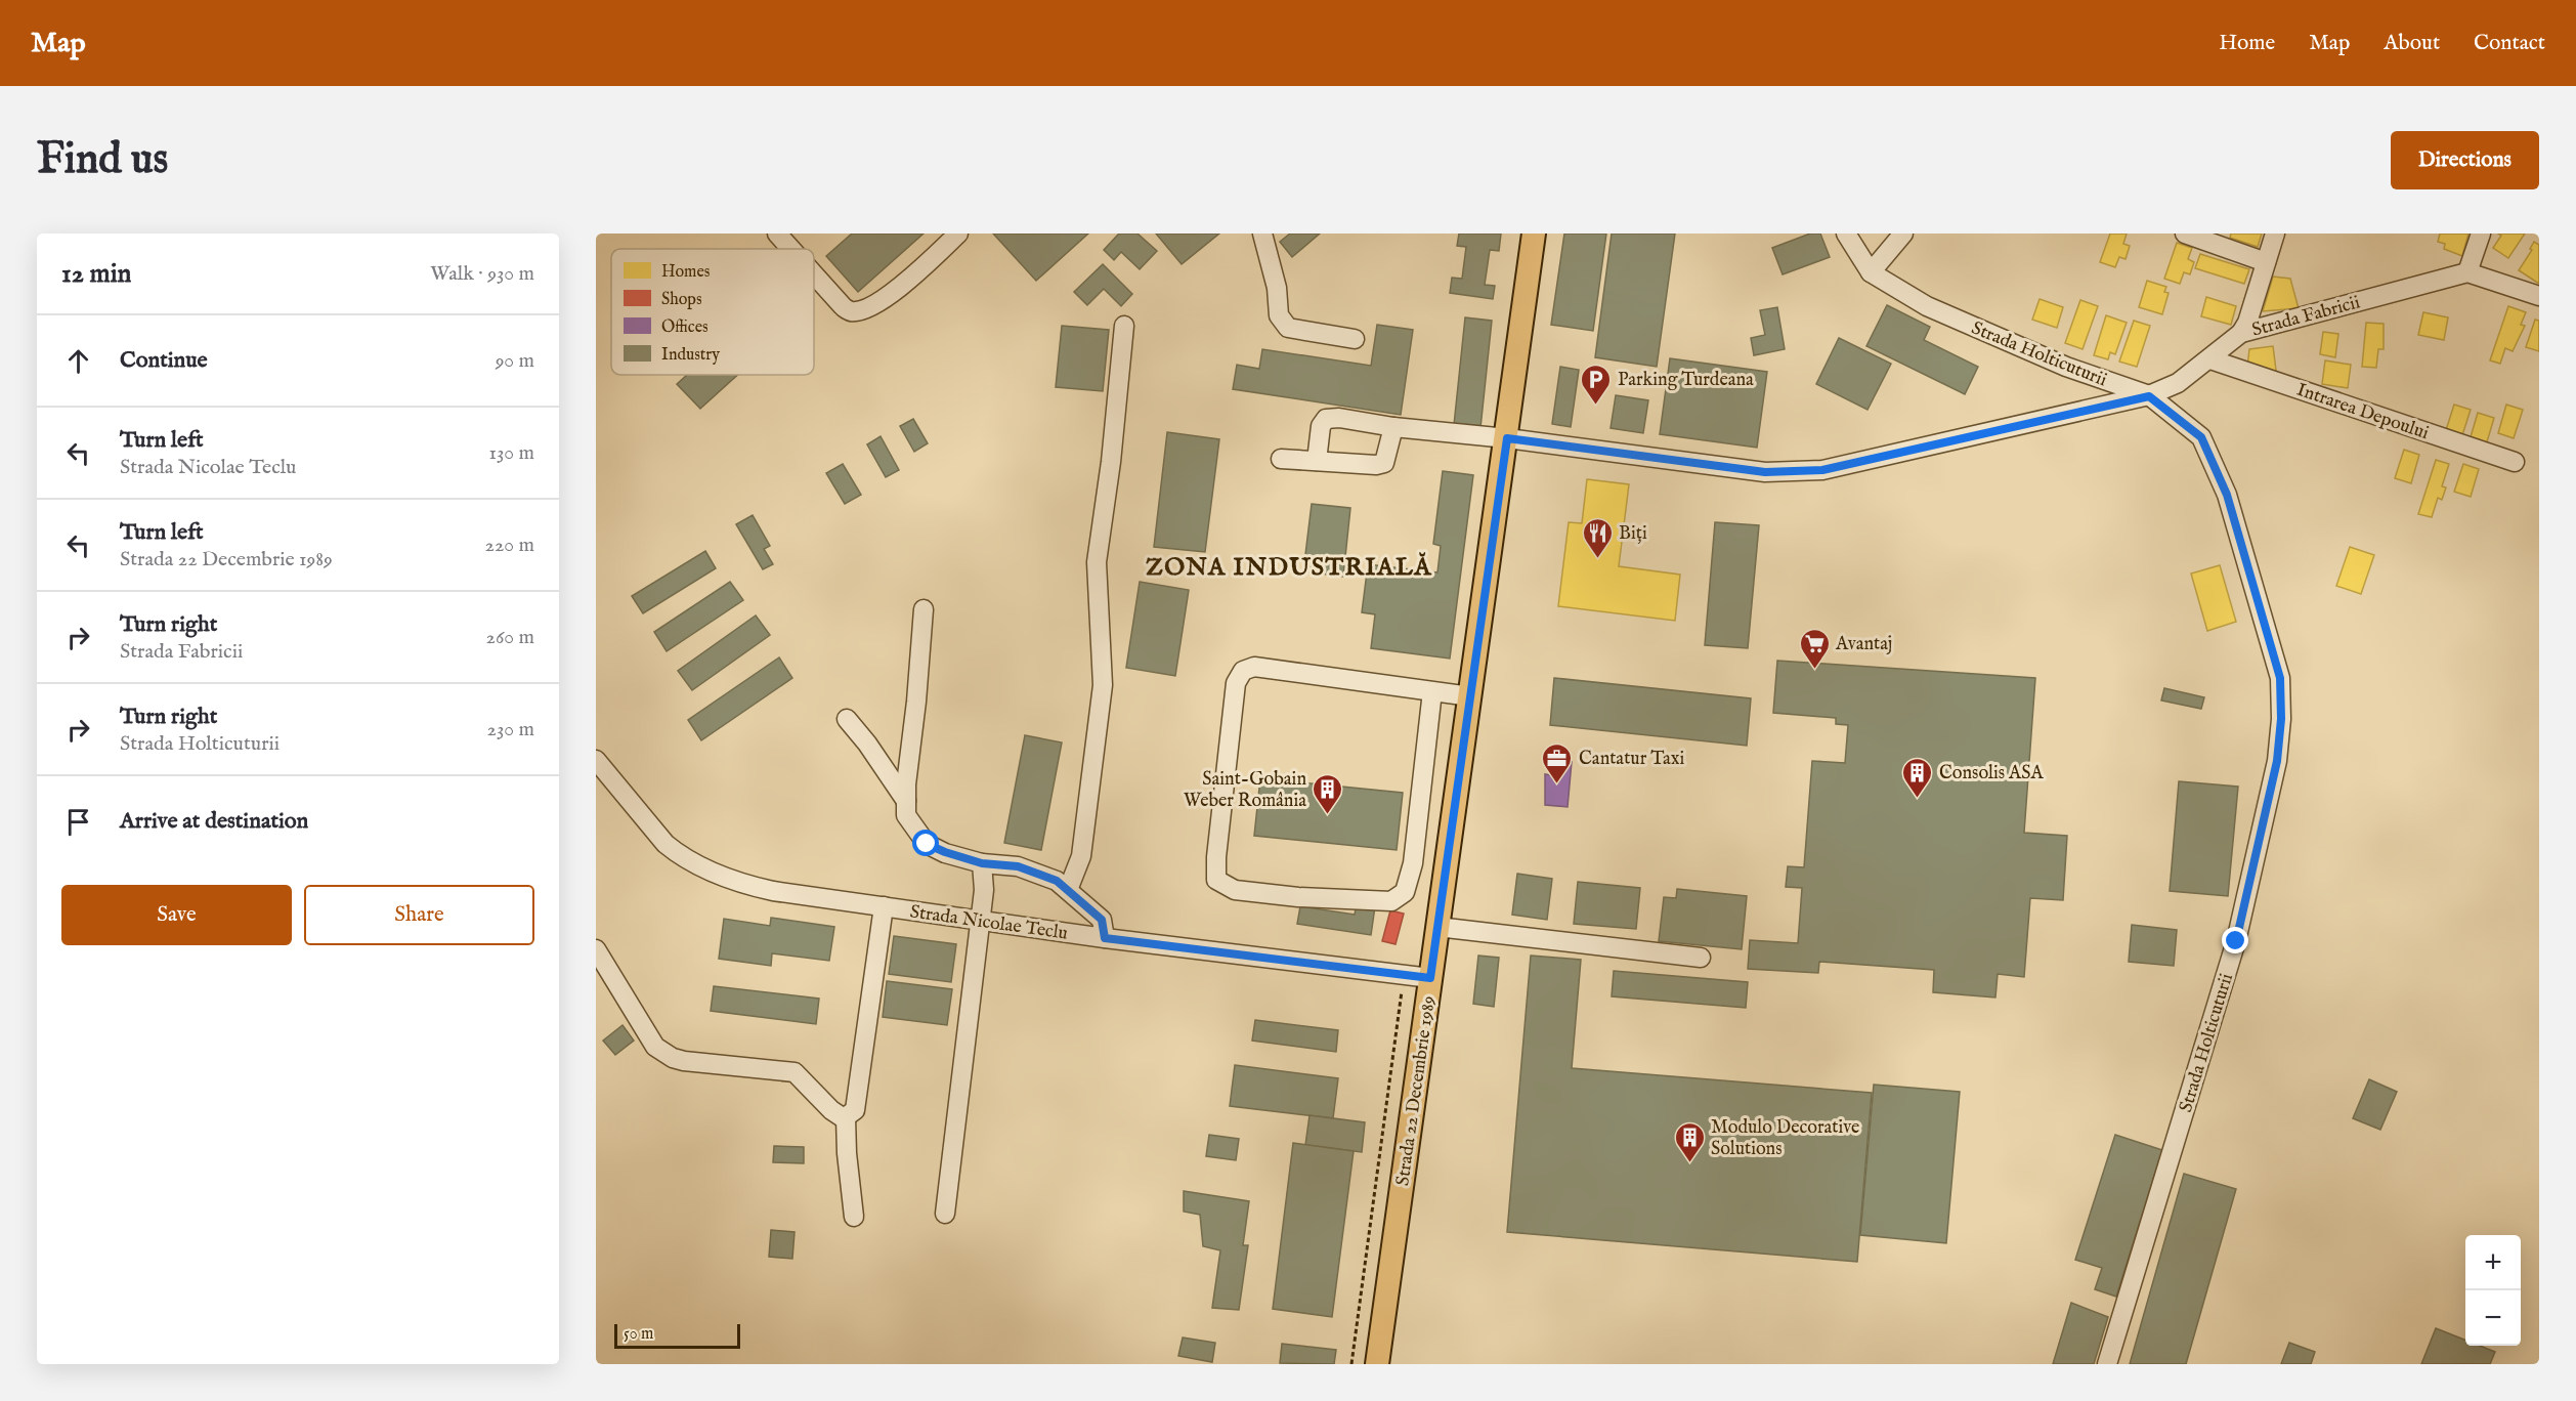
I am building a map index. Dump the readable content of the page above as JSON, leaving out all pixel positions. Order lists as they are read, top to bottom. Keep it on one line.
{"streets":{"main road":["Strada 22 Decembrie 1989"],"street":["Strada Fabricii","Strada Holticuturii","Intrarea Depoului","Strada Nicolae Teclu"]},"crossings":[["Strada Fabricii","Strada Holticuturii"],["Strada Fabricii","Intrarea Depoului"],["Strada Fabricii","Strada 22 Decembrie 1989"],["Strada Nicolae Teclu","Strada 22 Decembrie 1989"]],"districts":["ZONA INDUSTRIALĂ"],"places":{"parking":["Parking Turdeana"],"restaurant":["Biți"],"supermarket":["Avantaj"],"office":["Cantatur Taxi"],"building":["Consolis ASA","Saint-Gobain Weber România","Modulo Decorative Solutions"]},"legend":["Homes","Shops","Offices","Industry"],"scale_bar":"50 m","page":{"header":"Map","nav":["Home","Map","About","Contact"],"buttons":["Directions",["Save","Share"]],"title":"Find us","heading":["12 min","Walk · 930 m"],"list":[["Continue","90 m"],["Turn left","Strada Nicolae Teclu","130 m"],["Turn left","Strada 22 Decembrie 1989","220 m"],["Turn right","Strada Fabricii","260 m"],["Turn right","Strada Holticuturii","230 m"],"Arrive at destination"],"map_buttons":["+","−"],"scale":"50 m"}}
